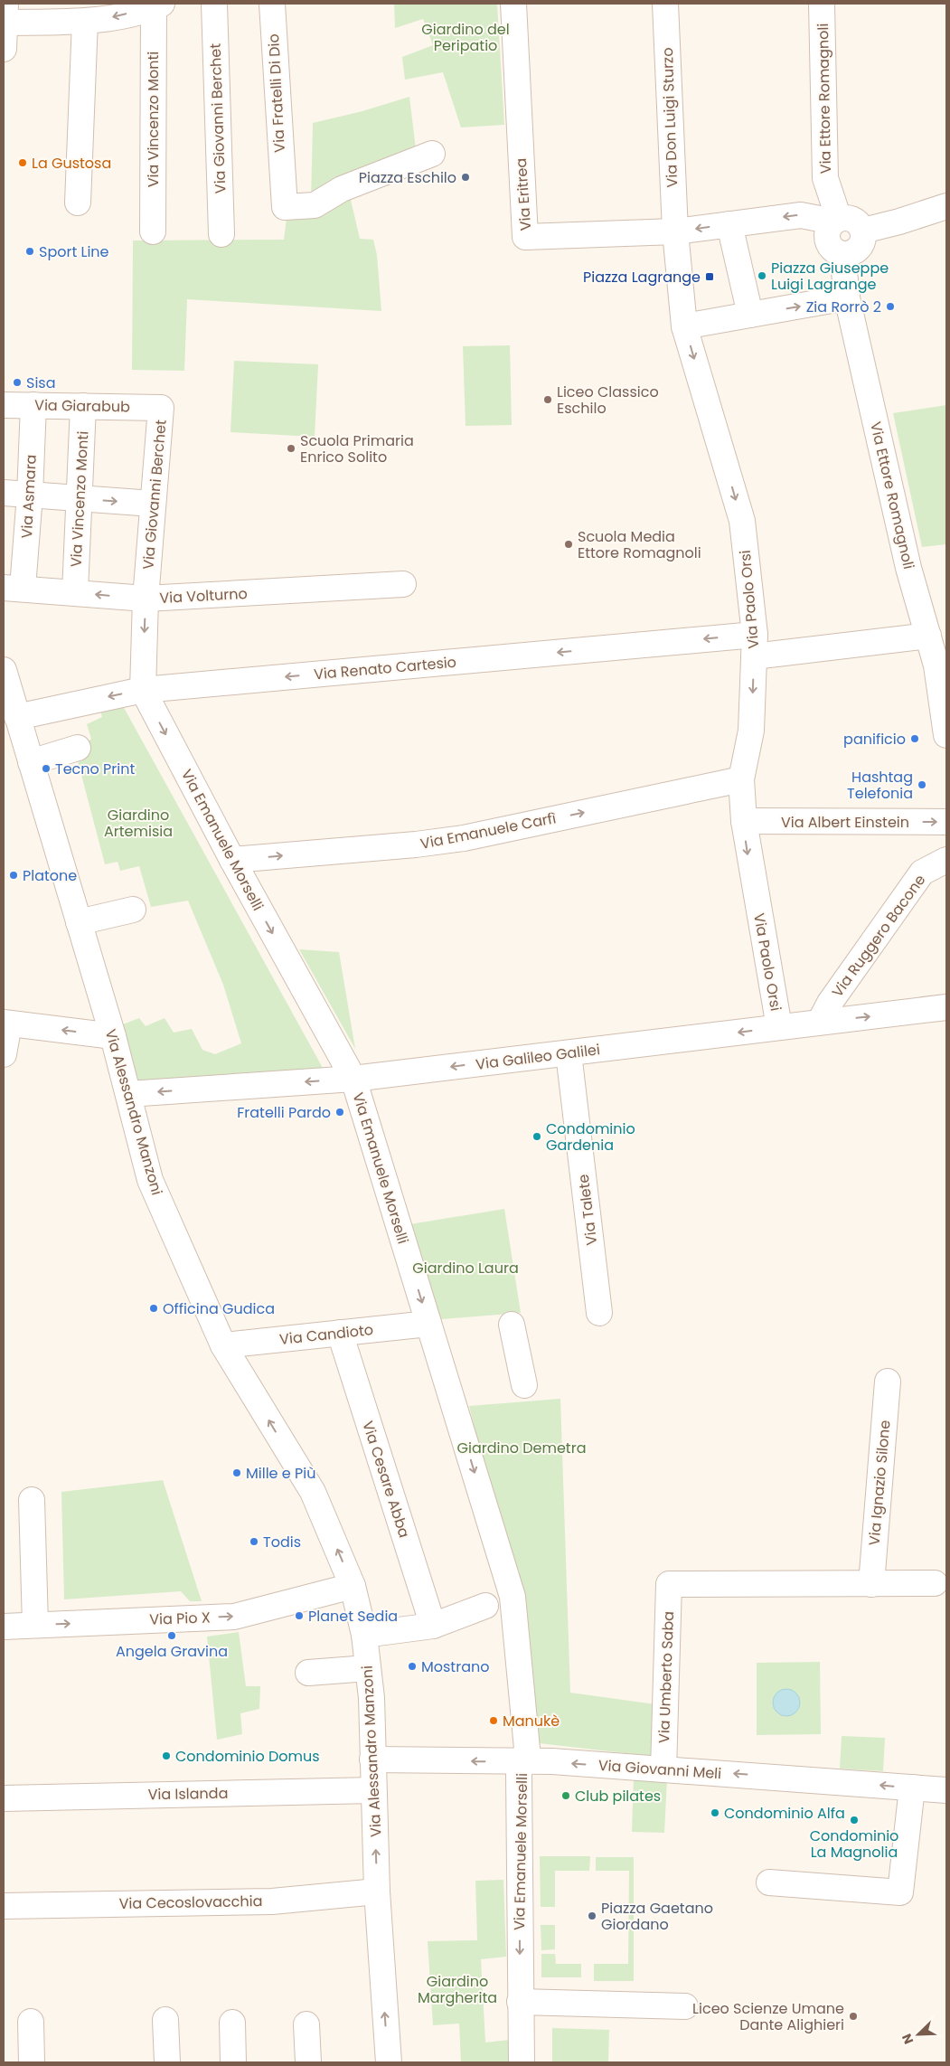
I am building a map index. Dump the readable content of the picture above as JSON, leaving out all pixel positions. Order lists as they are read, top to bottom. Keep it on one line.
{"streets":{"street":["Via Fratelli Di Dio","Via Ettore Romagnoli","Via Don Luigi Sturzo","Via Giovanni Berchet","Via Vincenzo Monti","Via Eritrea","Via Giarabub","Via Asmara","Via Volturno","Via Paolo Orsi","Via Renato Cartesio","Via Albert Einstein","Via Emanuele Carfì","Via Emanuele Morselli","Via Ruggero Bacone","Via Galileo Galilei","Via Alessandro Manzoni","Via Talete","Via Candioto","Via Cesare Abba","Via Ignazio Silone","Via Pio X","Via Umberto Saba","Via Giovanni Meli","Via Islanda","Via Cecoslovacchia"]},"crossings":[["Via Ettore Romagnoli","Via Renato Cartesio"],["Via Don Luigi Sturzo","Via Eritrea"],["Via Don Luigi Sturzo","Via Paolo Orsi"],["Via Giovanni Berchet","Via Giarabub"],["Via Giovanni Berchet","Via Volturno"],["Via Giovanni Berchet","Via Renato Cartesio"],["Via Giovanni Berchet","Via Emanuele Morselli"],["Via Vincenzo Monti","Via Giarabub"],["Via Vincenzo Monti","Via Volturno"],["Via Eritrea","Via Paolo Orsi"],["Via Giarabub","Via Asmara"],["Via Asmara","Via Volturno"],["Via Paolo Orsi","Via Renato Cartesio"],["Via Paolo Orsi","Via Albert Einstein"],["Via Paolo Orsi","Via Emanuele Carfì"],["Via Paolo Orsi","Via Galileo Galilei"],["Via Renato Cartesio","Via Emanuele Morselli"],["Via Renato Cartesio","Via Alessandro Manzoni"],["Via Emanuele Carfì","Via Emanuele Morselli"],["Via Emanuele Morselli","Via Galileo Galilei"],["Via Emanuele Morselli","Via Candioto"],["Via Emanuele Morselli","Via Giovanni Meli"],["Via Ruggero Bacone","Via Galileo Galilei"],["Via Galileo Galilei","Via Alessandro Manzoni"],["Via Galileo Galilei","Via Talete"],["Via Alessandro Manzoni","Via Candioto"],["Via Alessandro Manzoni","Via Pio X"],["Via Alessandro Manzoni","Via Giovanni Meli"],["Via Alessandro Manzoni","Via Islanda"],["Via Alessandro Manzoni","Via Cecoslovacchia"],["Via Candioto","Via Cesare Abba"],["Via Ignazio Silone","Via Umberto Saba"],["Via Umberto Saba","Via Giovanni Meli"]],"one_way":["Via Paolo Orsi","Via Albert Einstein","Via Emanuele Carfì","Via Emanuele Morselli","Via Alessandro Manzoni","Via Pio X"],"parks":["Giardino del Peripatio","Giardino Artemisia","Giardino Laura","Giardino Demetra","Giardino Margherita"],"places":{"other":["La Gustosa","Piazza Eschilo","Sport Line","Piazza Giuseppe Luigi Lagrange","Zia Rorrò 2","Sisa","Liceo Classico Eschilo","Scuola Primaria Enrico Solito","Scuola Media Ettore Romagnoli","panificio","Tecno Print","Hashtag Telefonia","Platone","Fratelli Pardo","Condominio Gardenia","Officina Gudica","Mille e Più","Todis","Planet Sedia","Angela Gravina","Mostrano","Manukè","Condominio Domus","Club pilates","Condominio Alfa","Condominio La Magnolia","Piazza Gaetano Giordano","Liceo Scienze Umane Dante Alighieri"],"transit":["Piazza Lagrange"]},"north":"bottom left"}
